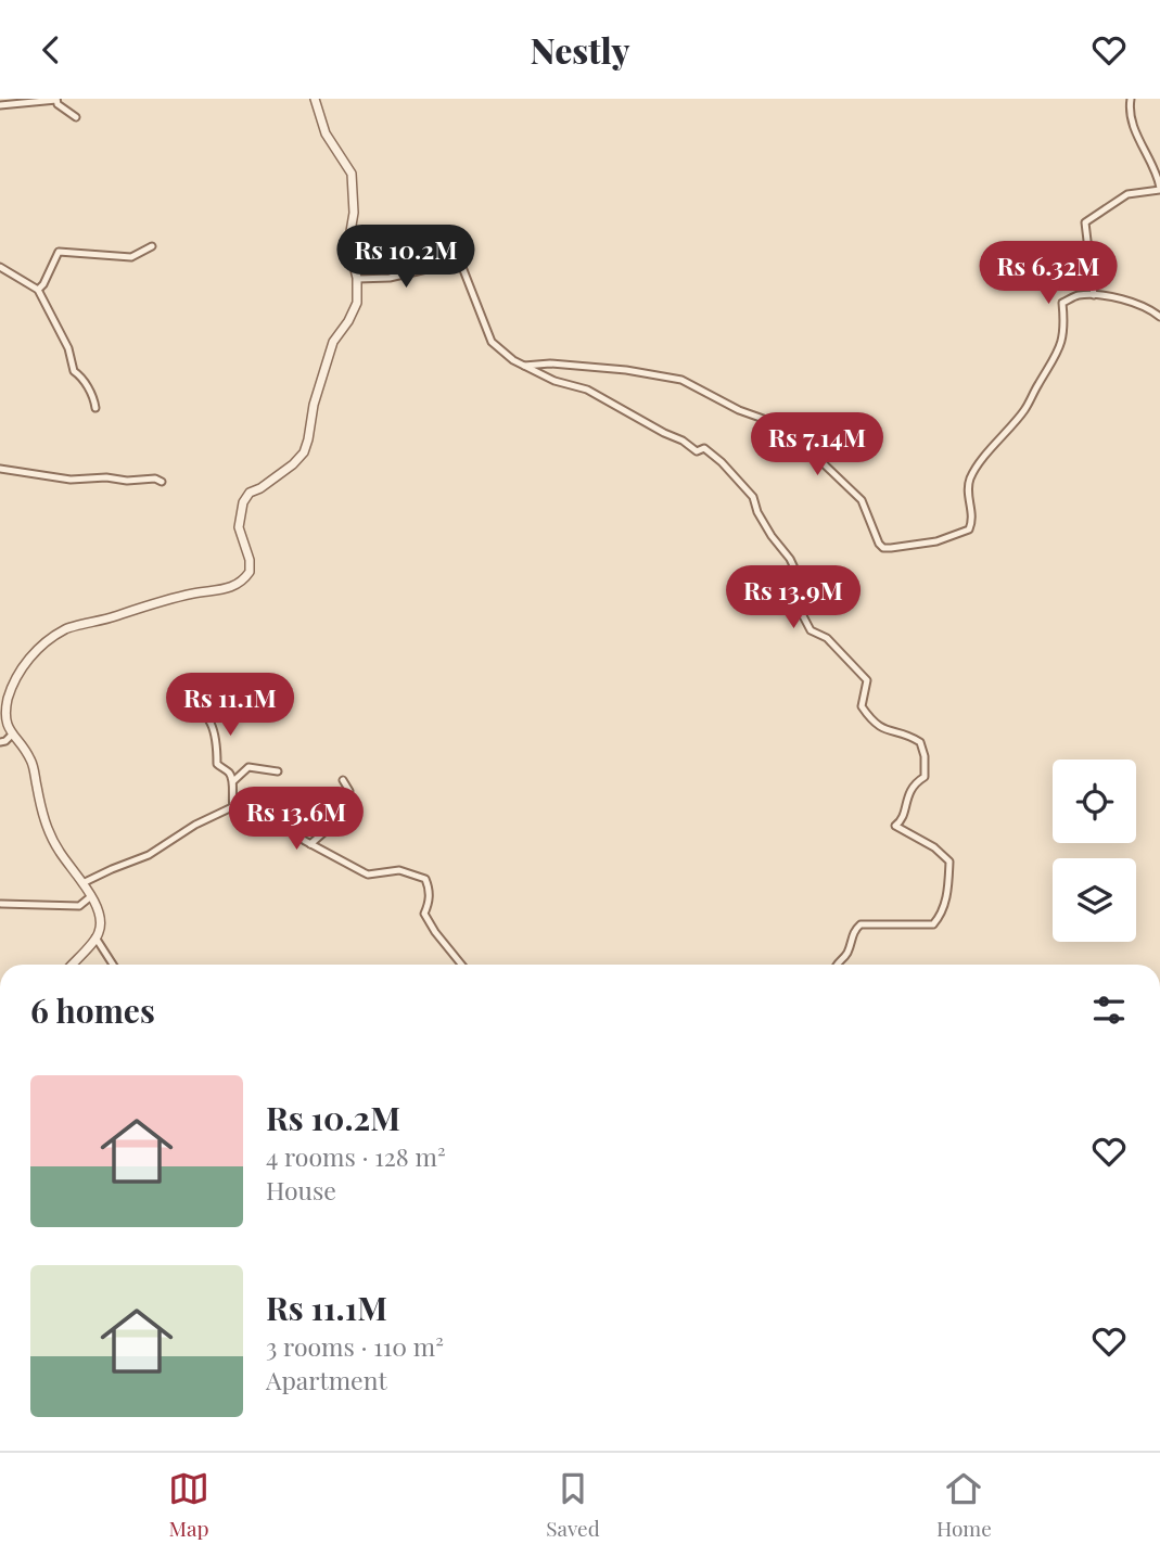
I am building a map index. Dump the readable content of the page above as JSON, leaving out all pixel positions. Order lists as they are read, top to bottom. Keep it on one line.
{"page":{"header":"Nestly","price":["Rs 10.2M","Rs 6.32M","Rs 7.14M","Rs 13.9M","Rs 11.1M","Rs 13.6M"],"heading":"6 homes","list":[{"name":"Rs 10.2M","note":"4 rooms · 128 m² · House"},{"name":"Rs 11.1M","note":"3 rooms · 110 m² · Apartment"}],"tabs":["Map","Saved","Home"]}}
